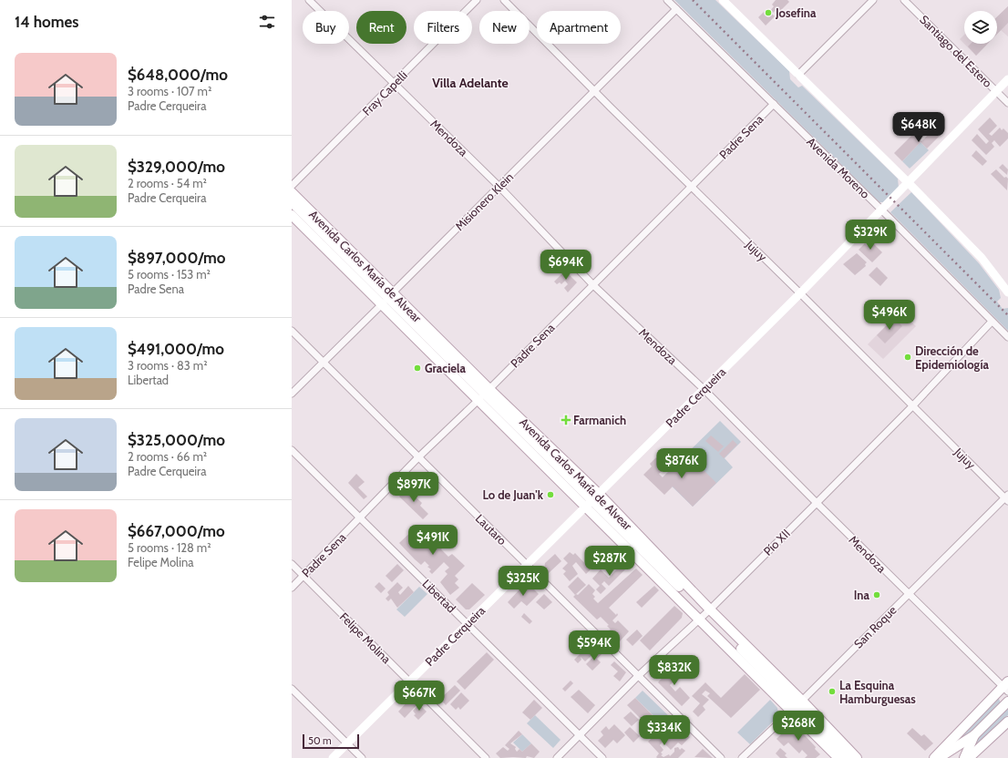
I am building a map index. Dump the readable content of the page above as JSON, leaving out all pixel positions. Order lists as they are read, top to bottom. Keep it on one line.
{"streets":{"main road":["Avenida Carlos María de Alvear"],"street":["Santiago del Estero","Fray Capelli","Padre Sena","Mendoza","Avenida Moreno","Misionero Klein","Jujuy","Padre Cerqueira","Lautaro","Pío XII","Libertad","San Roque","Felipe Molina"]},"crossings":[["Santiago del Estero","Padre Cerqueira"],["Fray Capelli","Mendoza"],["Padre Sena","Mendoza"],["Padre Sena","Avenida Moreno"],["Padre Sena","Jujuy"],["Padre Sena","Avenida Carlos María de Alvear"],["Padre Sena","Lautaro"],["Padre Sena","Libertad"],["Padre Sena","Felipe Molina"],["Mendoza","Misionero Klein"],["Mendoza","Padre Cerqueira"],["Mendoza","Pío XII"],["Mendoza","San Roque"],["Avenida Moreno","Misionero Klein"],["Avenida Moreno","Padre Cerqueira"],["Avenida Moreno","Pío XII"],["Misionero Klein","Jujuy"],["Misionero Klein","Avenida Carlos María de Alvear"],["Misionero Klein","Lautaro"],["Jujuy","Padre Cerqueira"],["Jujuy","Pío XII"],["Jujuy","San Roque"],["Avenida Carlos María de Alvear","Padre Cerqueira"],["Avenida Carlos María de Alvear","Pío XII"],["Avenida Carlos María de Alvear","San Roque"],["Padre Cerqueira","Lautaro"],["Padre Cerqueira","Libertad"],["Padre Cerqueira","Felipe Molina"],["Lautaro","Pío XII"],["Pío XII","Libertad"]],"districts":["Villa Adelante"],"places":{"other":["Josefina","Dirección de Epidemiología","Graciela","Lo de Juan'k","Ina","La Esquina Hamburguesas"],"health":["Farmanich"]},"scale_bar":"50 m","page":{"heading":"14 homes","chip":["Buy","Rent","Filters","New","Apartment"],"list":[{"name":"$648,000/mo","note":"3 rooms · 107 m² · Padre Cerqueira"},{"name":"$329,000/mo","note":"2 rooms · 54 m² · Padre Cerqueira"},{"name":"$897,000/mo","note":"5 rooms · 153 m² · Padre Sena"},{"name":"$491,000/mo","note":"3 rooms · 83 m² · Libertad"},{"name":"$325,000/mo","note":"2 rooms · 66 m² · Padre Cerqueira"},{"name":"$667,000/mo","note":"5 rooms · 128 m² · Felipe Molina"}],"price":["$648K","$329K","$694K","$496K","$876K","$897K","$491K","$287K","$325K","$594K","$832K","$667K","$268K","$334K"],"scale":"50 m"}}
